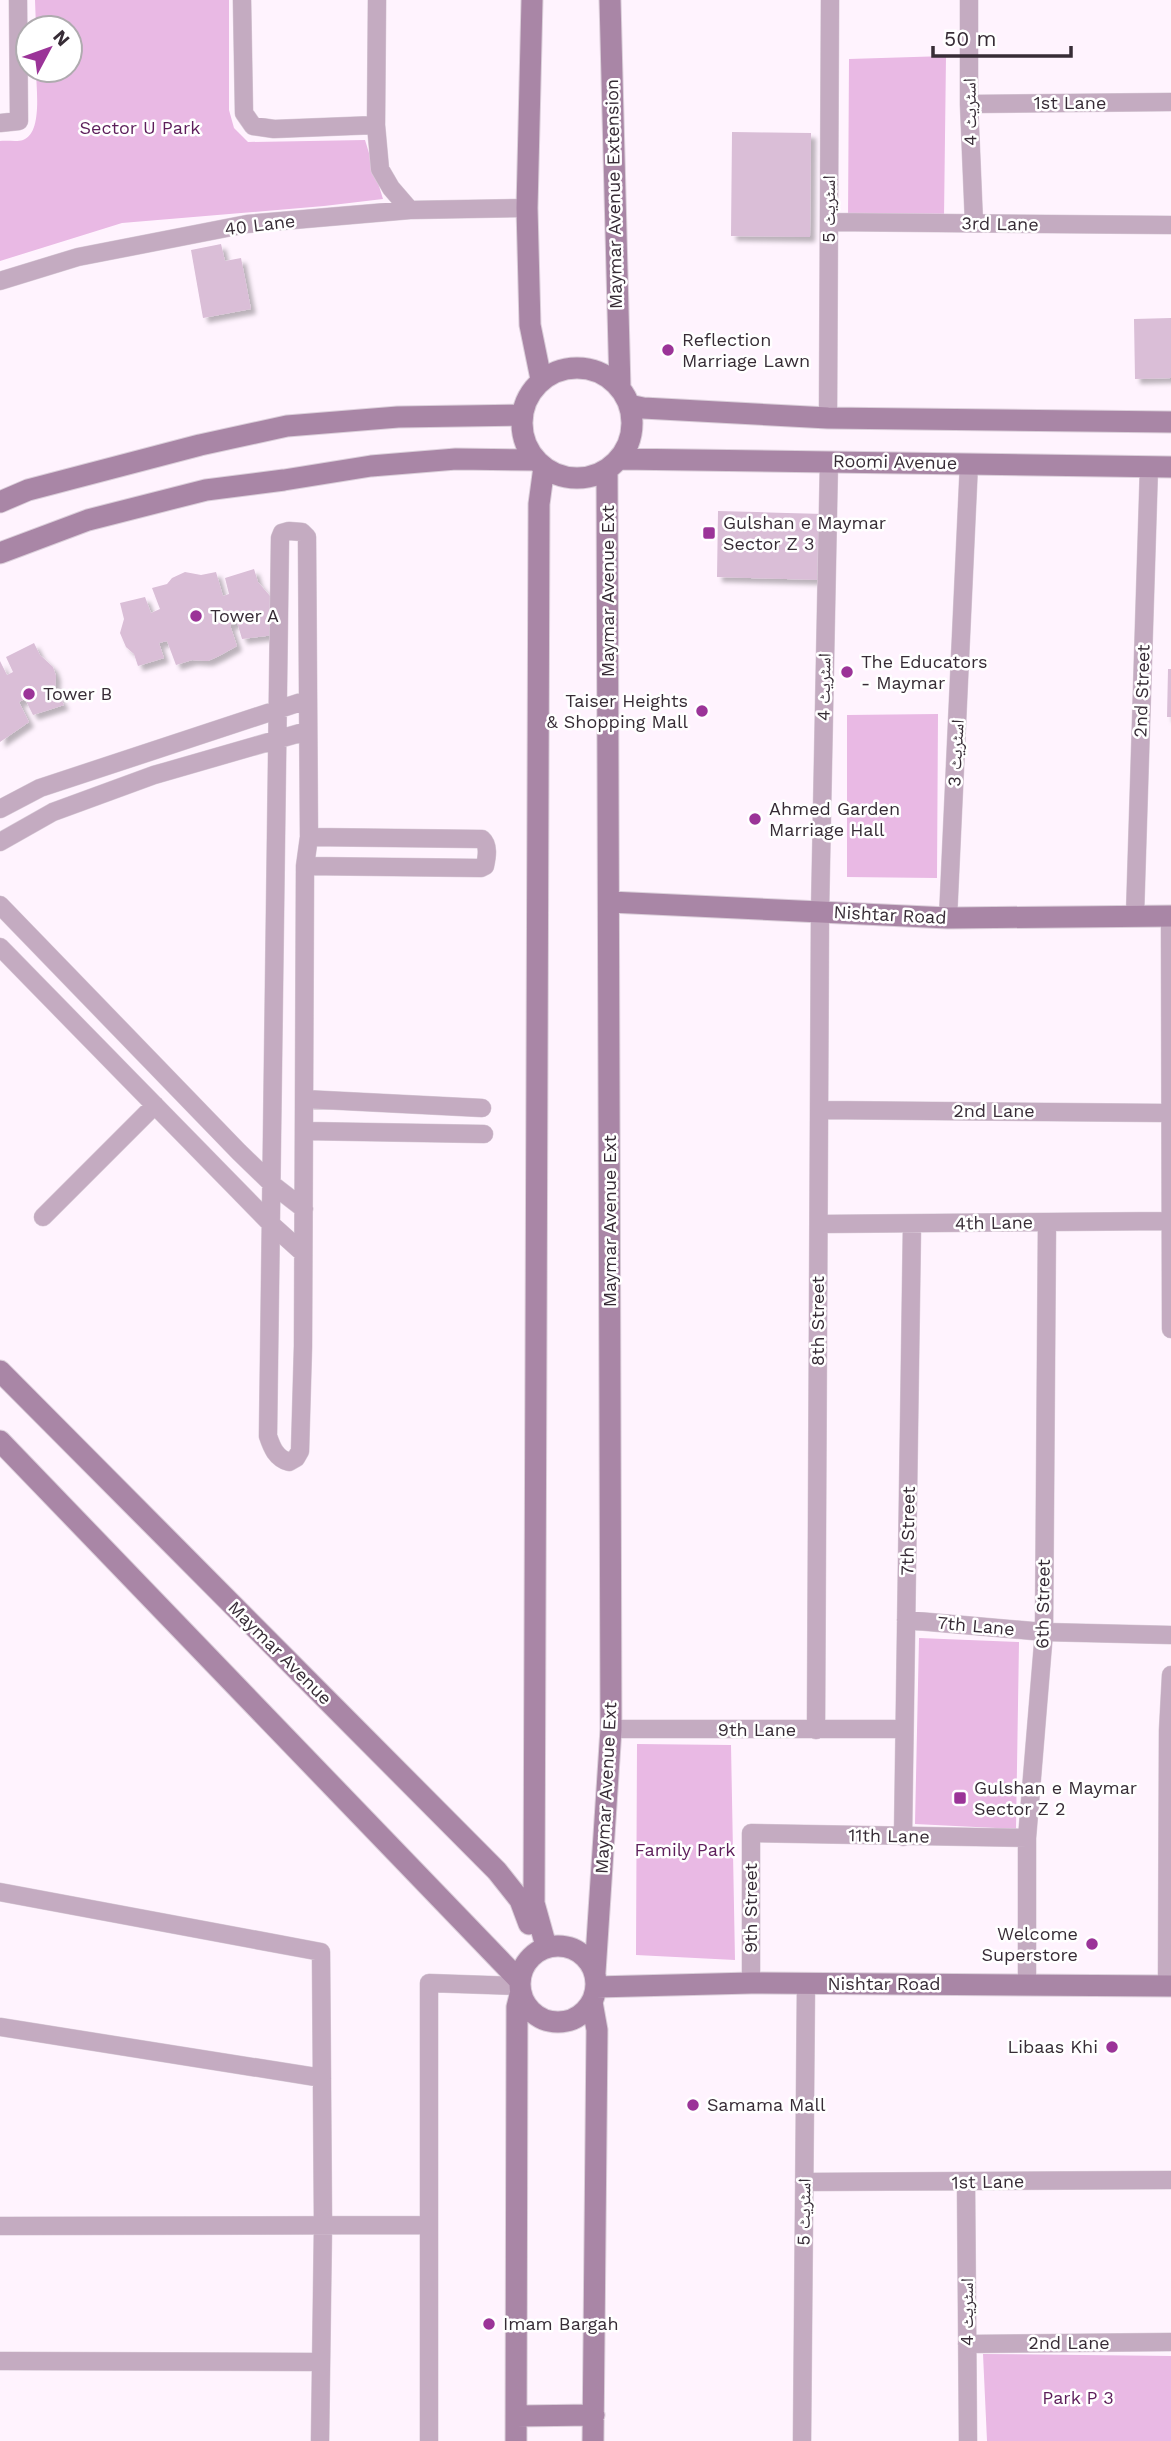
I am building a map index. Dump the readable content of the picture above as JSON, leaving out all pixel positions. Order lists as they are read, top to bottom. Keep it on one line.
{"streets":{"main road":["Maymar Avenue Extension","Roomi Avenue","Maymar Avenue Ext","Nishtar Road","Maymar Avenue"],"street":["1st Lane","اسٹریٹ 4","اسٹریٹ 5","3rd Lane","40 Lane","2nd Street","اسٹریٹ 3","2nd Lane","4th Lane","8th Street","7th Street","6th Street","7th Lane","9th Lane","11th Lane","9th Street"]},"crossings":[["1st Lane","اسٹریٹ 4"],["1st Lane","اسٹریٹ 5"],["اسٹریٹ 4","3rd Lane"],["اسٹریٹ 4","Roomi Avenue"],["اسٹریٹ 4","Nishtar Road"],["اسٹریٹ 4","2nd Lane"],["اسٹریٹ 4","8th Street"],["Maymar Avenue Extension","Roomi Avenue"],["Maymar Avenue Extension","Maymar Avenue Ext"],["اسٹریٹ 5","3rd Lane"],["اسٹریٹ 5","Nishtar Road"],["Roomi Avenue","Maymar Avenue Ext"],["Roomi Avenue","2nd Street"],["Roomi Avenue","اسٹریٹ 3"],["Maymar Avenue Ext","Nishtar Road"],["Maymar Avenue Ext","Maymar Avenue"],["Maymar Avenue Ext","9th Lane"],["2nd Street","Nishtar Road"],["اسٹریٹ 3","Nishtar Road"],["Nishtar Road","8th Street"],["Nishtar Road","6th Street"],["Nishtar Road","Maymar Avenue"],["Nishtar Road","9th Street"],["2nd Lane","8th Street"],["4th Lane","8th Street"],["4th Lane","7th Street"],["4th Lane","6th Street"],["8th Street","9th Lane"],["7th Street","7th Lane"],["7th Street","9th Lane"],["7th Street","11th Lane"],["6th Street","7th Lane"],["6th Street","11th Lane"],["11th Lane","9th Street"]],"parks":["Sector U Park","Family Park","Park P 3"],"places":{"other":["Reflection Marriage Lawn","Tower A","The Educators - Maymar","Tower B","Taiser Heights & Shopping Mall","Ahmed Garden Marriage Hall","Welcome Superstore","Libaas Khi","Samama Mall","Imam Bargah"],"transit":["Gulshan e Maymar Sector Z 3","Gulshan e Maymar Sector Z 2"]},"scale_bar":"50 m","north":"top right"}
